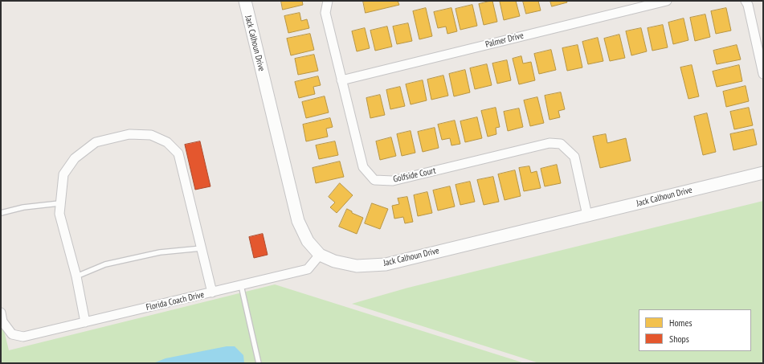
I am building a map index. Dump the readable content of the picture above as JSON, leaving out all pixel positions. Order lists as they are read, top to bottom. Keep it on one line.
{"streets":{"street":["Palmer Drive","Jack Calhoun Drive","Golfside Court","Florida Coach Drive"]},"crossings":[["Palmer Drive","Golfside Court"],["Jack Calhoun Drive","Golfside Court"],["Jack Calhoun Drive","Florida Coach Drive"]],"legend":["Homes","Shops"]}
